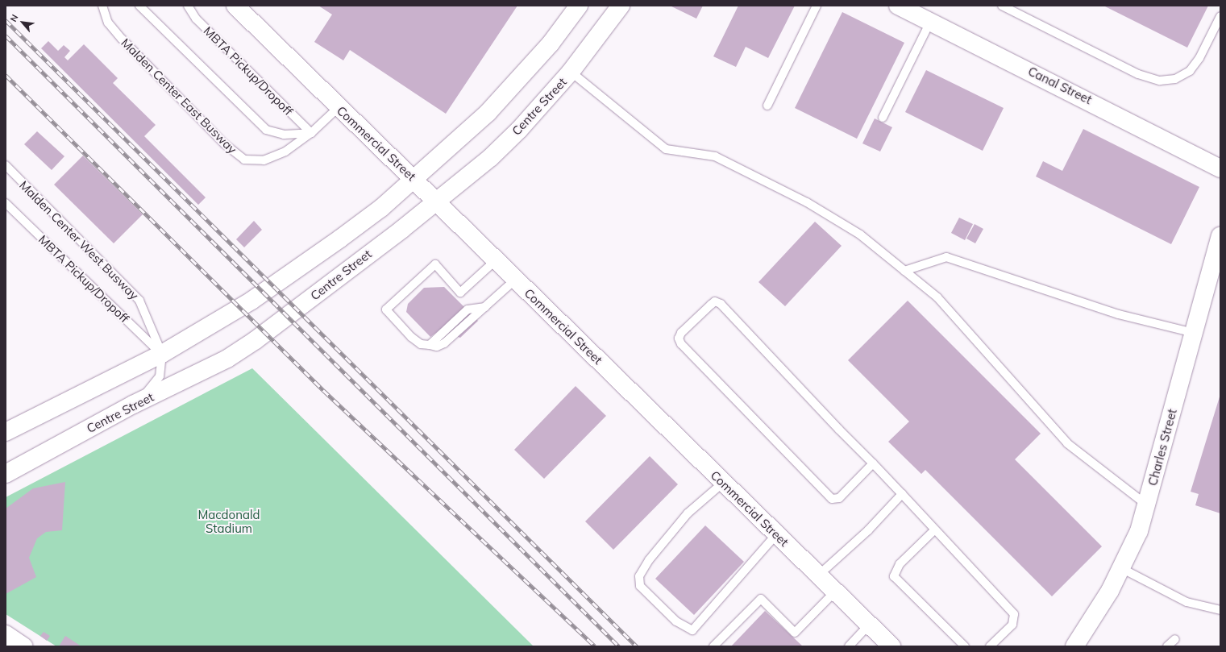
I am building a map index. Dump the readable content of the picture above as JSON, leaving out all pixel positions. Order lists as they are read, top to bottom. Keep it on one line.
{"streets":{"main road":["Canal Street","Centre Street","Commercial Street","Charles Street"],"lane":["MBTA Pickup/Dropoff","Malden Center East Busway","Malden Center West Busway"]},"crossings":[["MBTA Pickup/Dropoff","Malden Center East Busway"],["MBTA Pickup/Dropoff","Malden Center West Busway"],["Malden Center East Busway","Commercial Street"],["Centre Street","Commercial Street"]],"parks":["Macdonald Stadium"],"north":"top left"}
